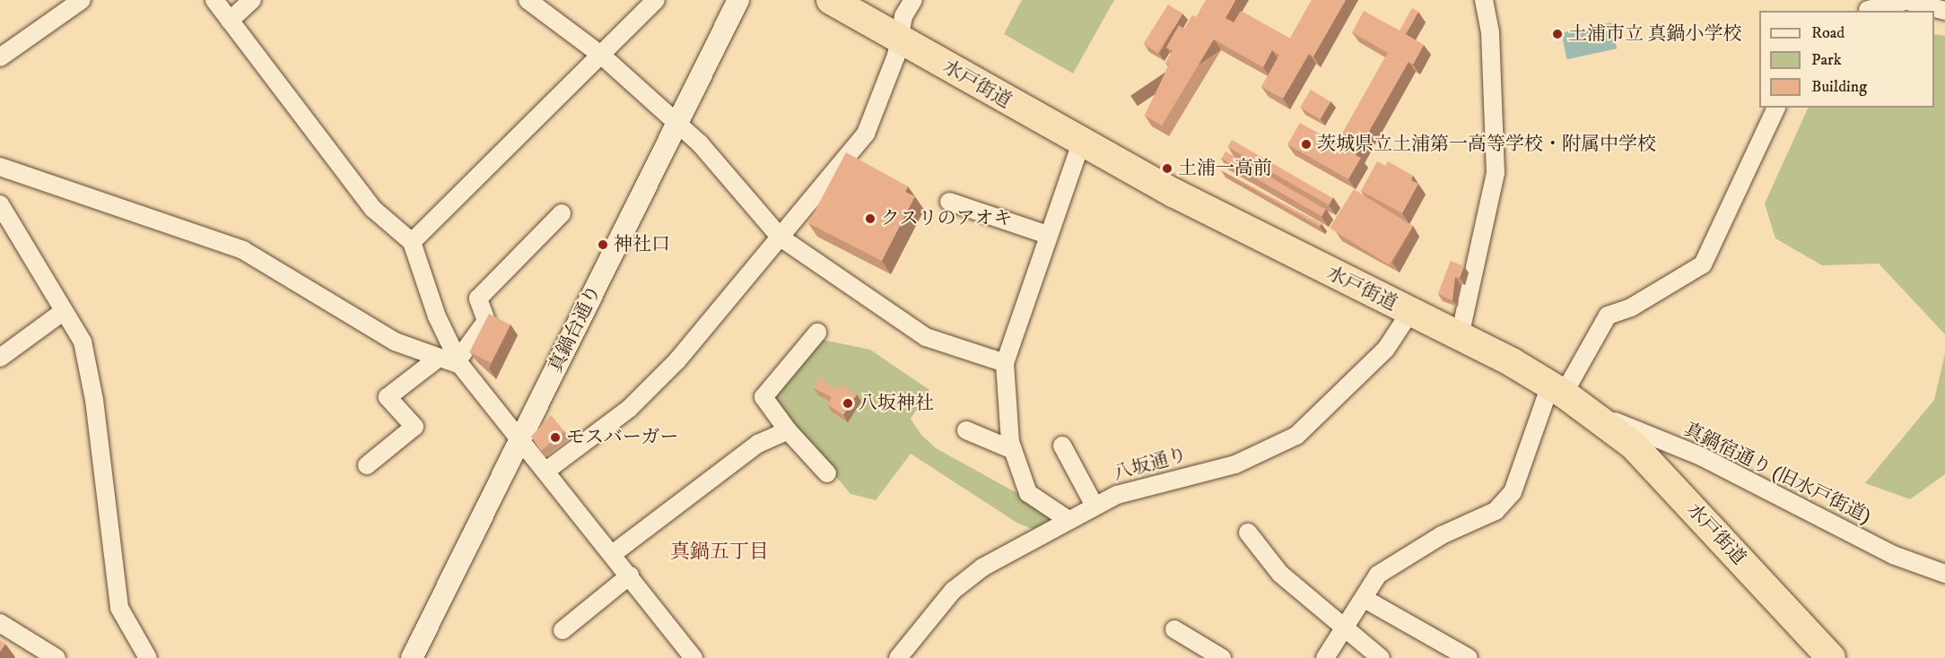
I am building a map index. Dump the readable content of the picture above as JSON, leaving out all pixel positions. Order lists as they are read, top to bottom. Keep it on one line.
{"streets":{"highway":["水戸街道"],"street":["真鍋台通り","八坂通り","真鍋宿通り (旧水戸街道)"]},"crossings":[["水戸街道","八坂通り"],["水戸街道","真鍋宿通り (旧水戸街道)"]],"districts":["真鍋五丁目"],"places":["土浦市立 真鍋小学校","茨城県立土浦第一高等学校・附属中学校","土浦一高前","クスリのアオキ","神社口","八坂神社","モスバーガー"],"legend":["Road","Park","Building"]}
